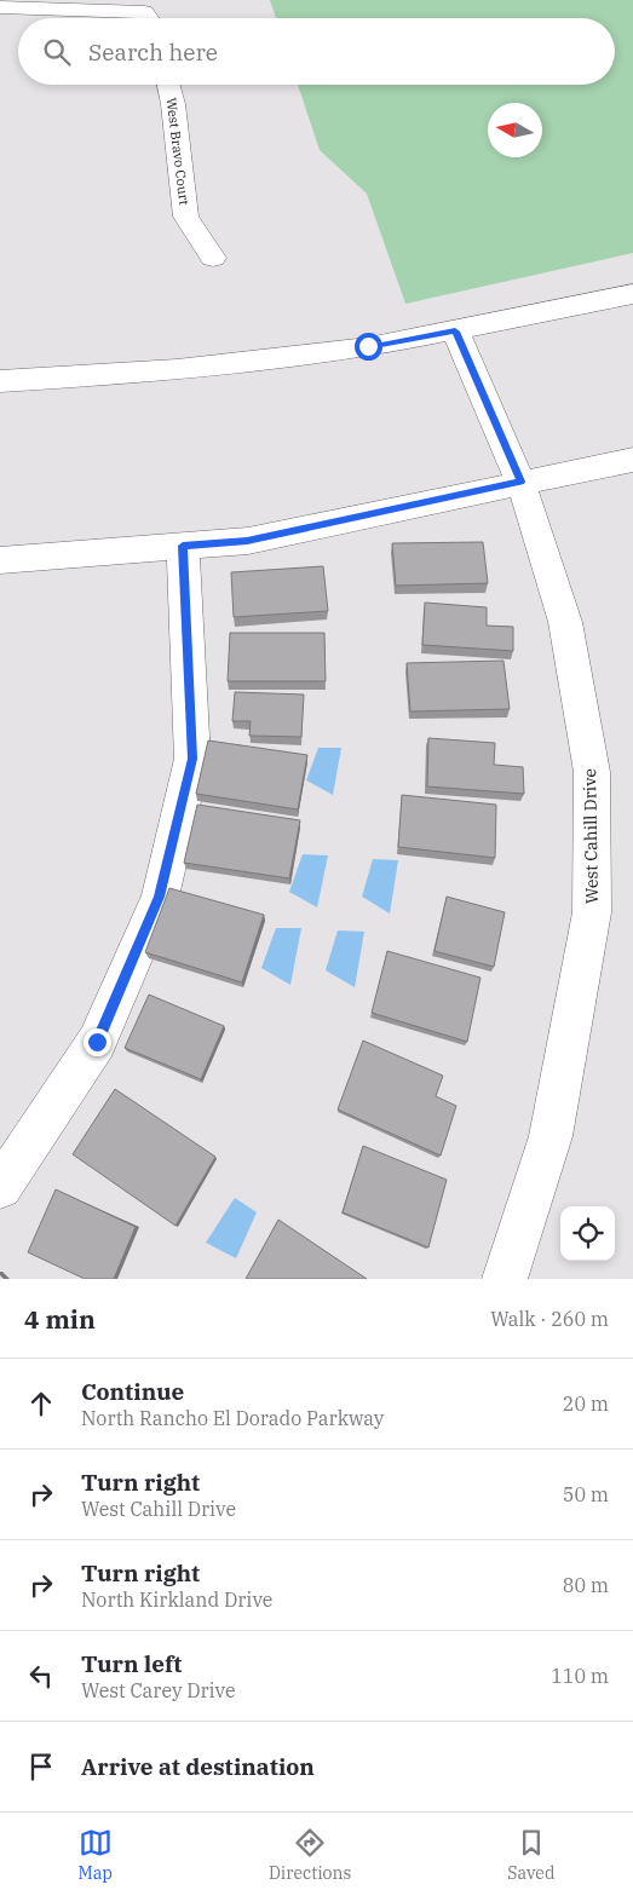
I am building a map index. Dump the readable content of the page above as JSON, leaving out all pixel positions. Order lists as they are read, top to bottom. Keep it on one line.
{"streets":{"street":["West Bravo Court","West Cahill Drive"]},"north":"left","page":{"search":"Search here","heading":["4 min","Walk · 260 m"],"list":[["Continue","North Rancho El Dorado Parkway","20 m"],["Turn right","West Cahill Drive","50 m"],["Turn right","North Kirkland Drive","80 m"],["Turn left","West Carey Drive","110 m"],"Arrive at destination"],"nav":["Map","Directions","Saved"]}}
